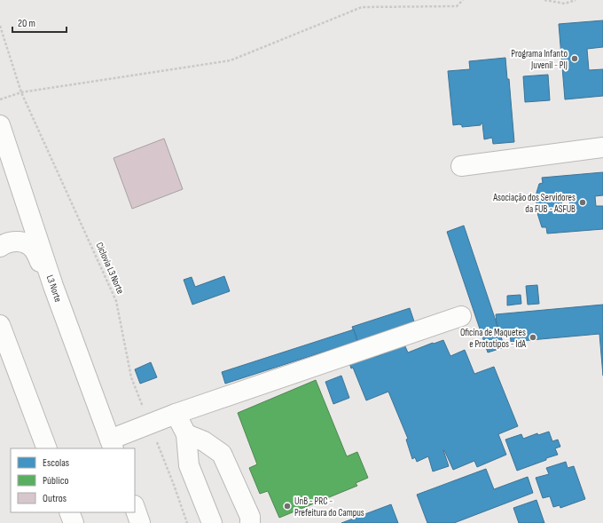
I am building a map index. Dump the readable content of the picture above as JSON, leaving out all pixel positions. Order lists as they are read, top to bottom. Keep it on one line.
{"streets":{"main road":["L3 Norte"],"path":["Ciclovia L3 Norte"]},"places":["Programa Infanto Juvenil - PIJ","Asociação dos Servidores da FUB - ASFUB","Oficina de Maquetes e Prototipos - IdA","UnB - PRC - Prefeitura do Campus"],"legend":["Escolas","Público","Outros"],"scale_bar":"20 m"}
